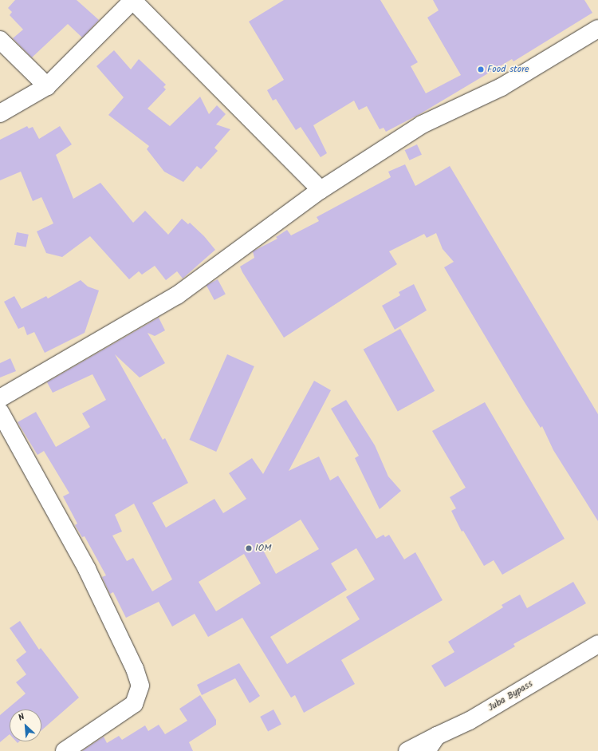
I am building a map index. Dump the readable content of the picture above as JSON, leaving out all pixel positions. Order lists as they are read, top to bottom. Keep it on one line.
{"streets":{"street":["Juba Bypass"]},"places":["Food store","IOM"],"north":"top left"}
